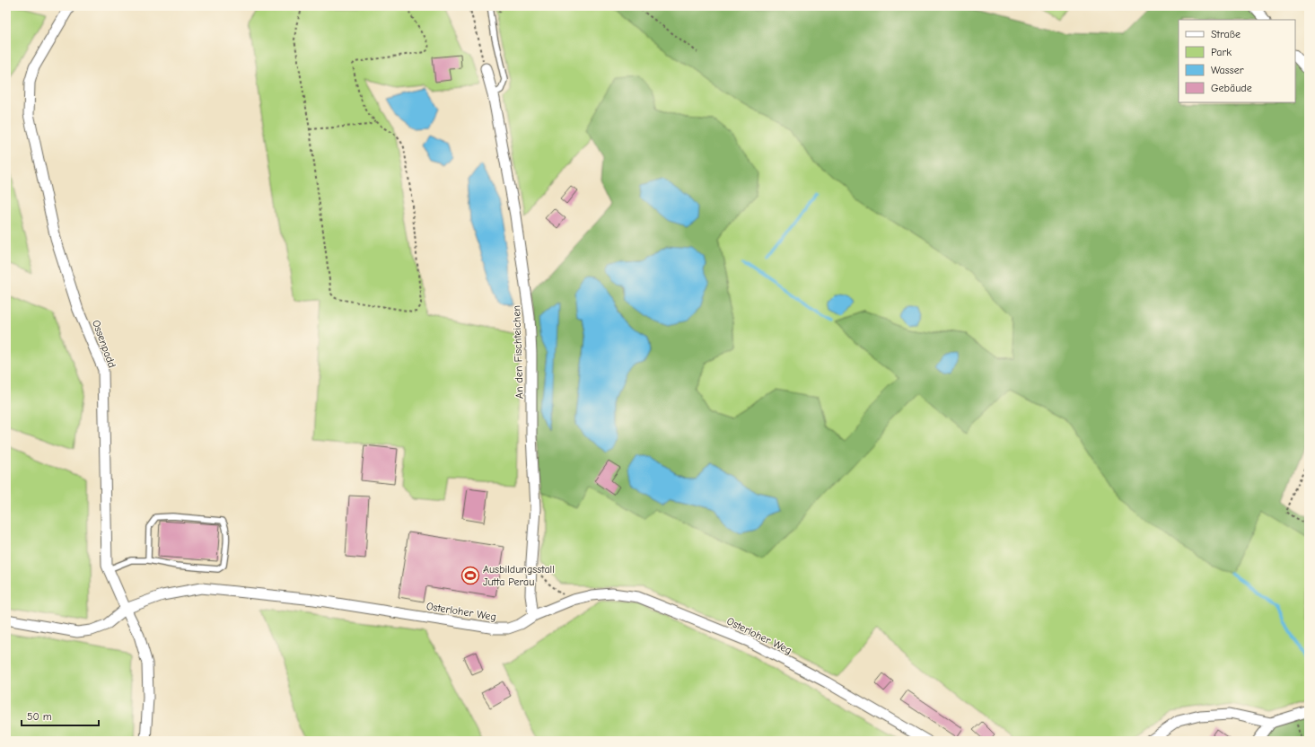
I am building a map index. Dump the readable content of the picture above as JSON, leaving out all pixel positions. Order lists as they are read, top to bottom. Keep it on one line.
{"streets":{"street":["Ossenpadd","An den Fischteichen","Osterloher Weg"]},"crossings":[["Ossenpadd","Osterloher Weg"],["An den Fischteichen","Osterloher Weg"]],"places":{"sports":["Ausbildungsstall Jutta Perau"]},"legend":["Straße","Park","Wasser","Gebäude"],"scale_bar":"50 m"}
